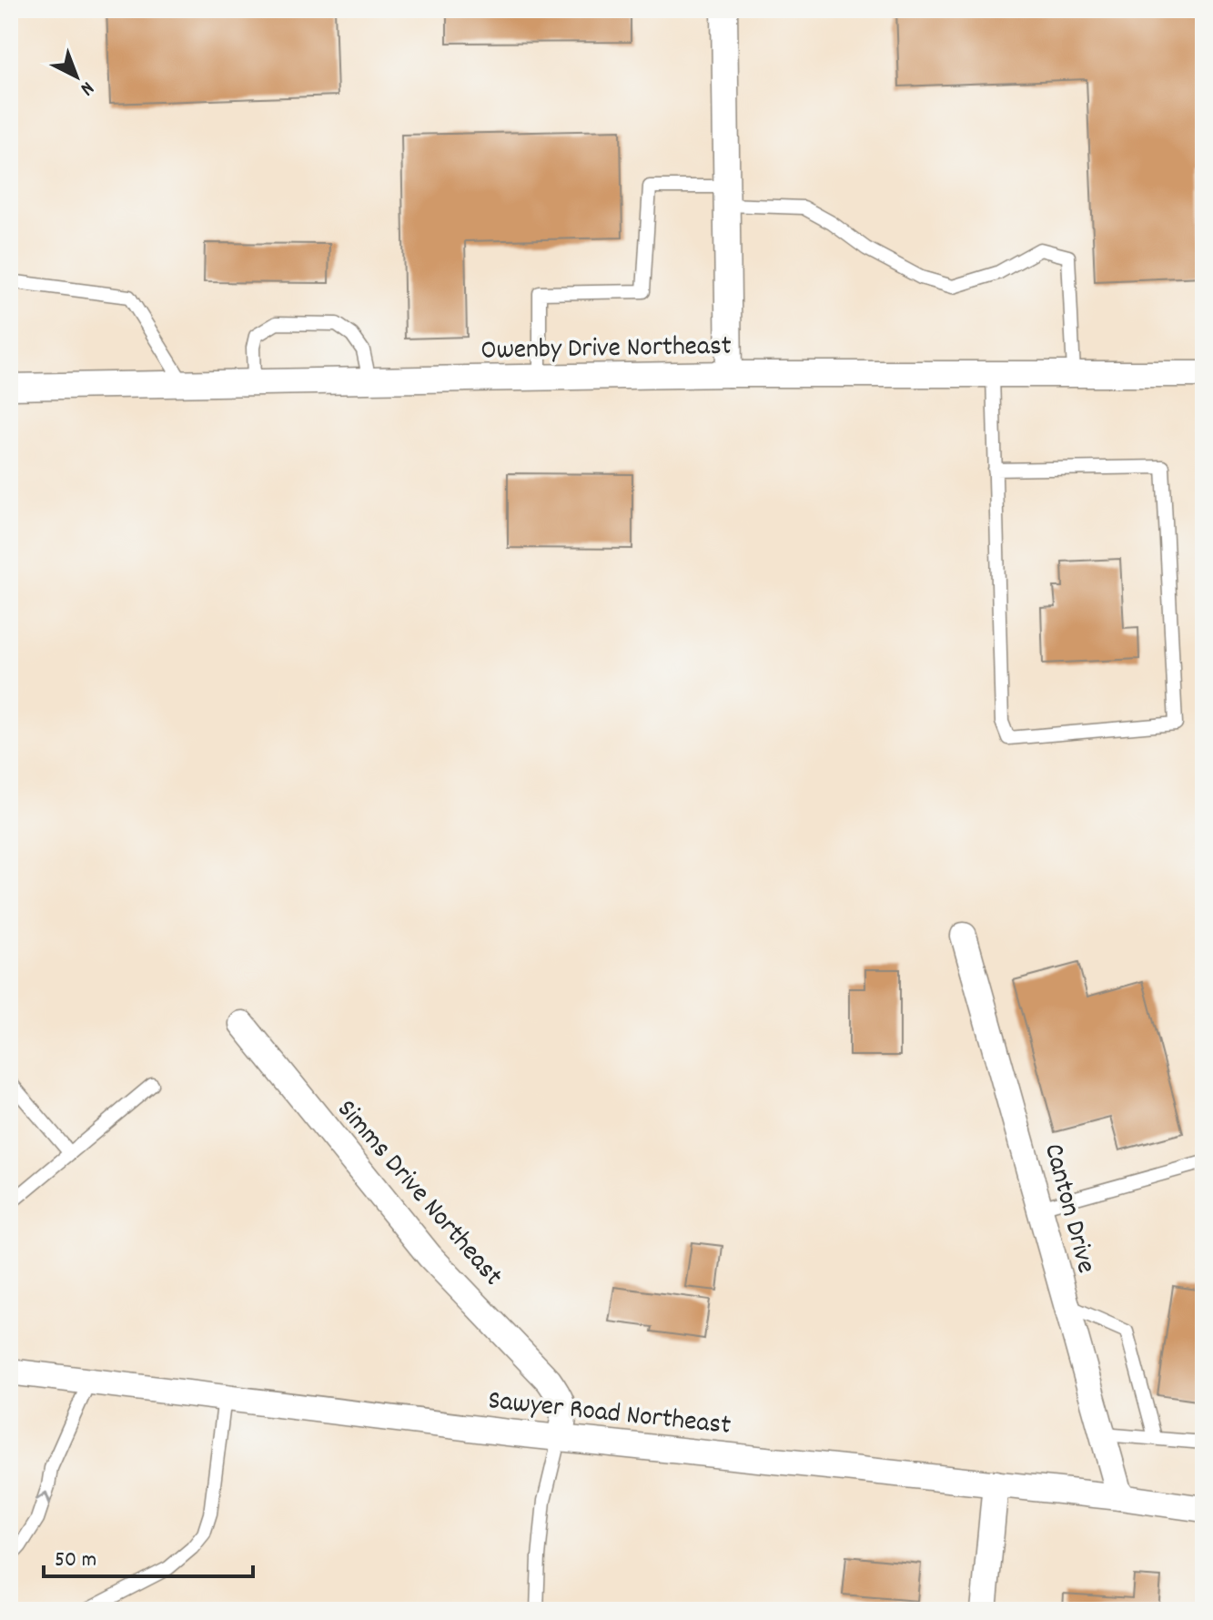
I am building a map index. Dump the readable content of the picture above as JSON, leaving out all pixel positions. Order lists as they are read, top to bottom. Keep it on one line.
{"streets":{"street":["Owenby Drive Northeast","Simms Drive Northeast","Canton Drive","Sawyer Road Northeast"]},"crossings":[["Simms Drive Northeast","Sawyer Road Northeast"],["Canton Drive","Sawyer Road Northeast"]],"scale_bar":"50 m","north":"bottom right"}
